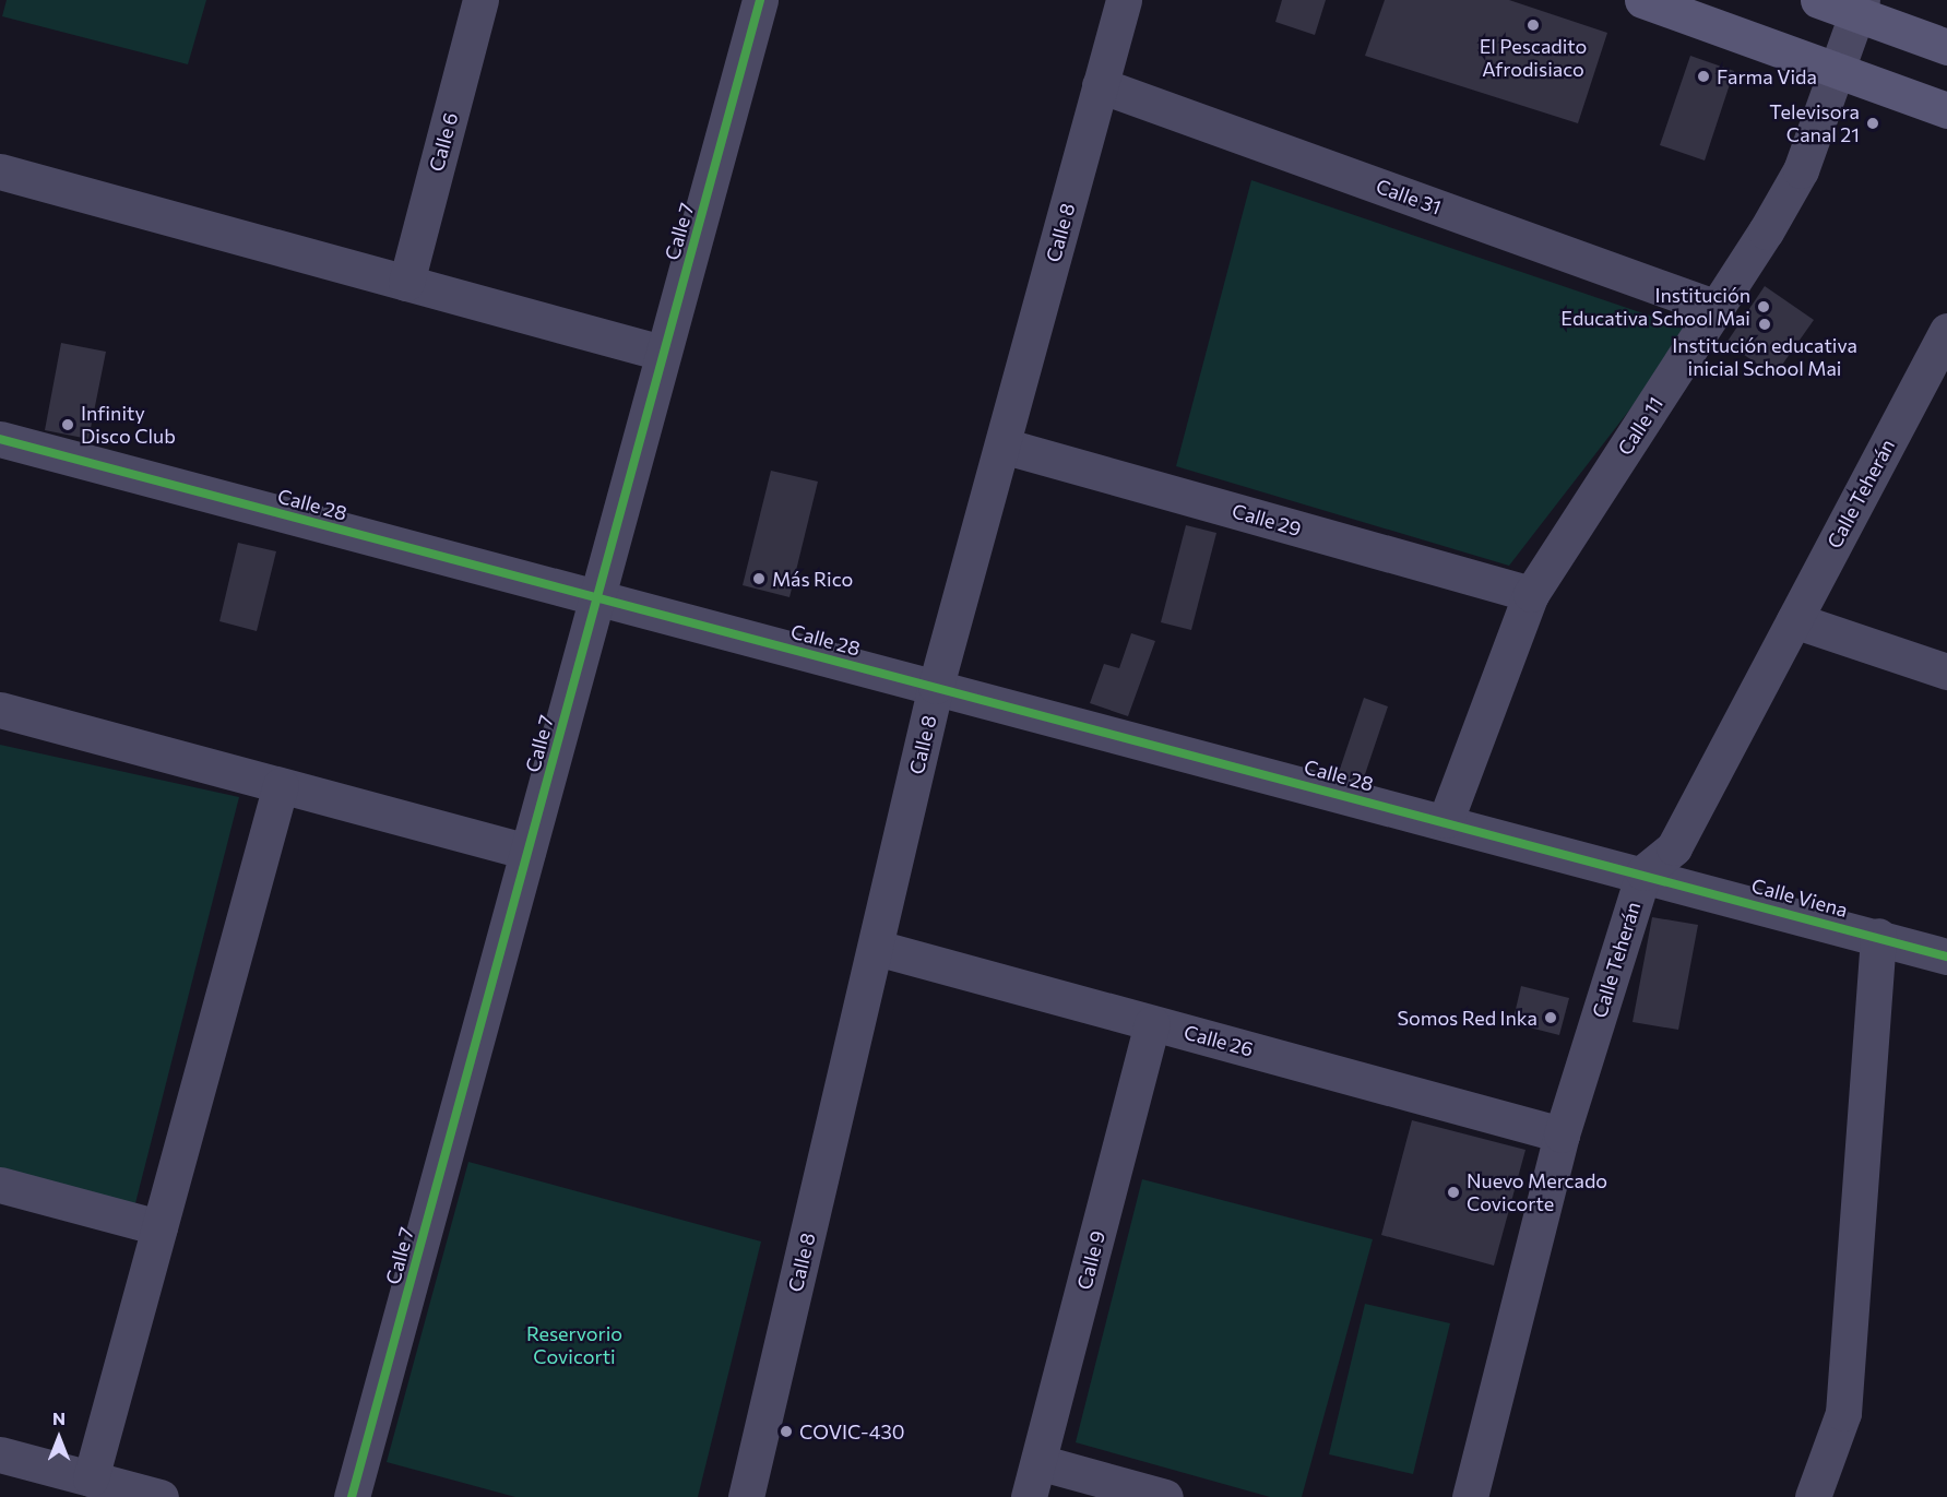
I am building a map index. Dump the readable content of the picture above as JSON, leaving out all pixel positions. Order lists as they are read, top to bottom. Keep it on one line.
{"streets":{"street":["Calle 6","Calle 31","Calle 7","Calle 8","Calle 11","Calle Teherán","Calle 28","Calle 29","Calle Viena","Calle 26","Calle 9"]},"crossings":[["Calle 31","Calle 8"],["Calle 31","Calle 11"],["Calle 7","Calle 28"],["Calle 8","Calle 28"],["Calle 8","Calle 29"],["Calle 8","Calle 26"],["Calle 11","Calle 28"],["Calle 11","Calle 29"],["Calle Teherán","Calle 28"],["Calle Teherán","Calle Viena"],["Calle Teherán","Calle 26"],["Calle 28","Calle Viena"],["Calle 26","Calle 9"]],"parks":["Reservorio Covicorti"],"places":["El Pescadito Afrodisiaco","Farma Vida","Televisora Canal 21","Institución Educativa School Mai","Institución educativa inicial School Mai","Infinity Disco Club","Más Rico","Somos Red Inka","Nuevo Mercado Covicorte","COVIC-430"],"north":"top"}
